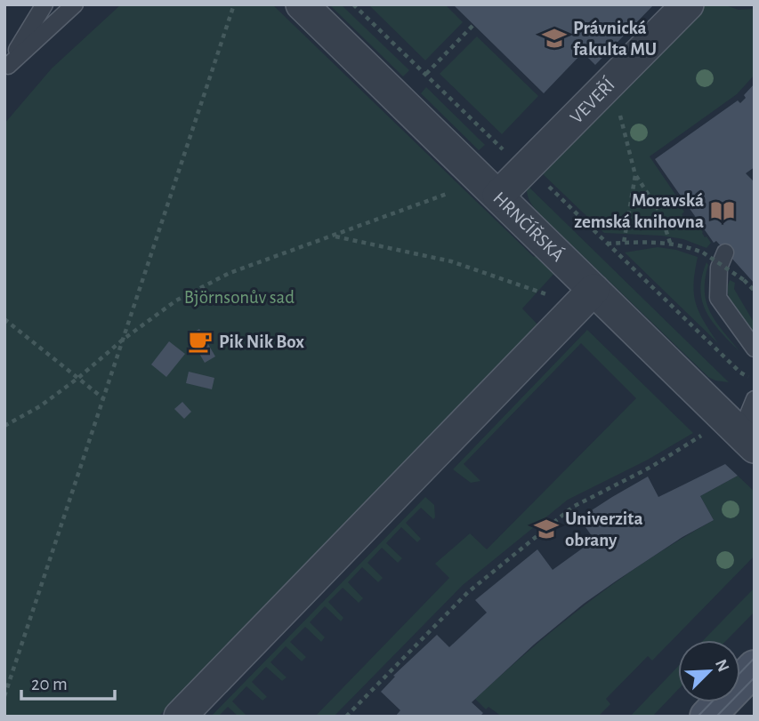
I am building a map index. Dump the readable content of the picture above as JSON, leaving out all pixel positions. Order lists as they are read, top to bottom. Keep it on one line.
{"streets":{"street":["VEVEŘÍ","HRNČÍŘSKÁ"]},"crossings":[["VEVEŘÍ","HRNČÍŘSKÁ"]],"parks":["Björnsonův sad"],"places":{"school or university":["Právnická fakulta MU","Univerzita obrany"],"library":["Moravská zemská knihovna"],"cafe":["Pik Nik Box"]},"scale_bar":"20 m","north":"top right"}
